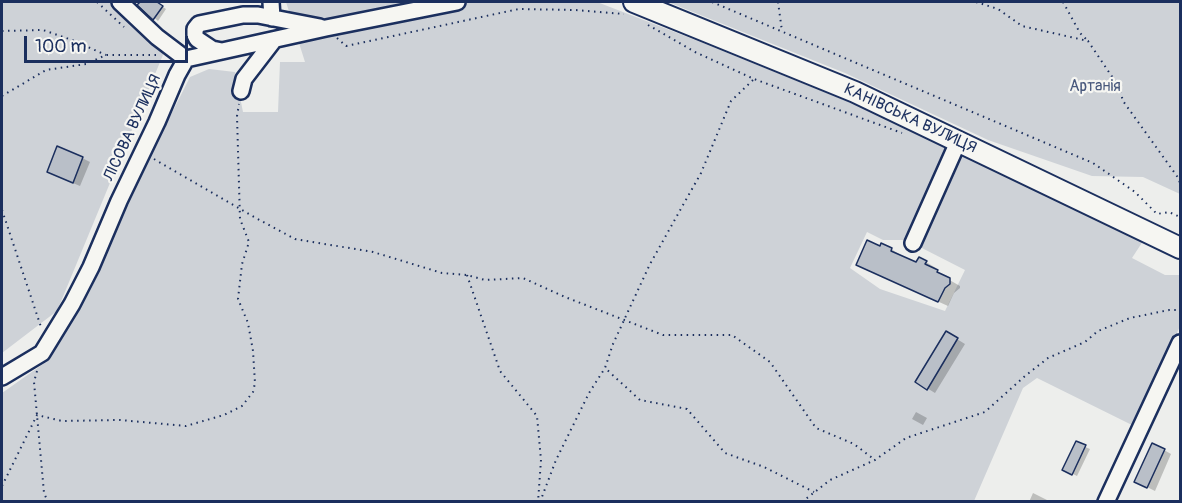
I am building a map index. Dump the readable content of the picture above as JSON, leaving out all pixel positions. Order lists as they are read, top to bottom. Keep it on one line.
{"streets":{"main road":["КАНІВСЬКА ВУЛИЦЯ"],"street":["ЛІСОВА ВУЛИЦЯ"]},"parks":["Артанія"],"scale_bar":"100 m"}
